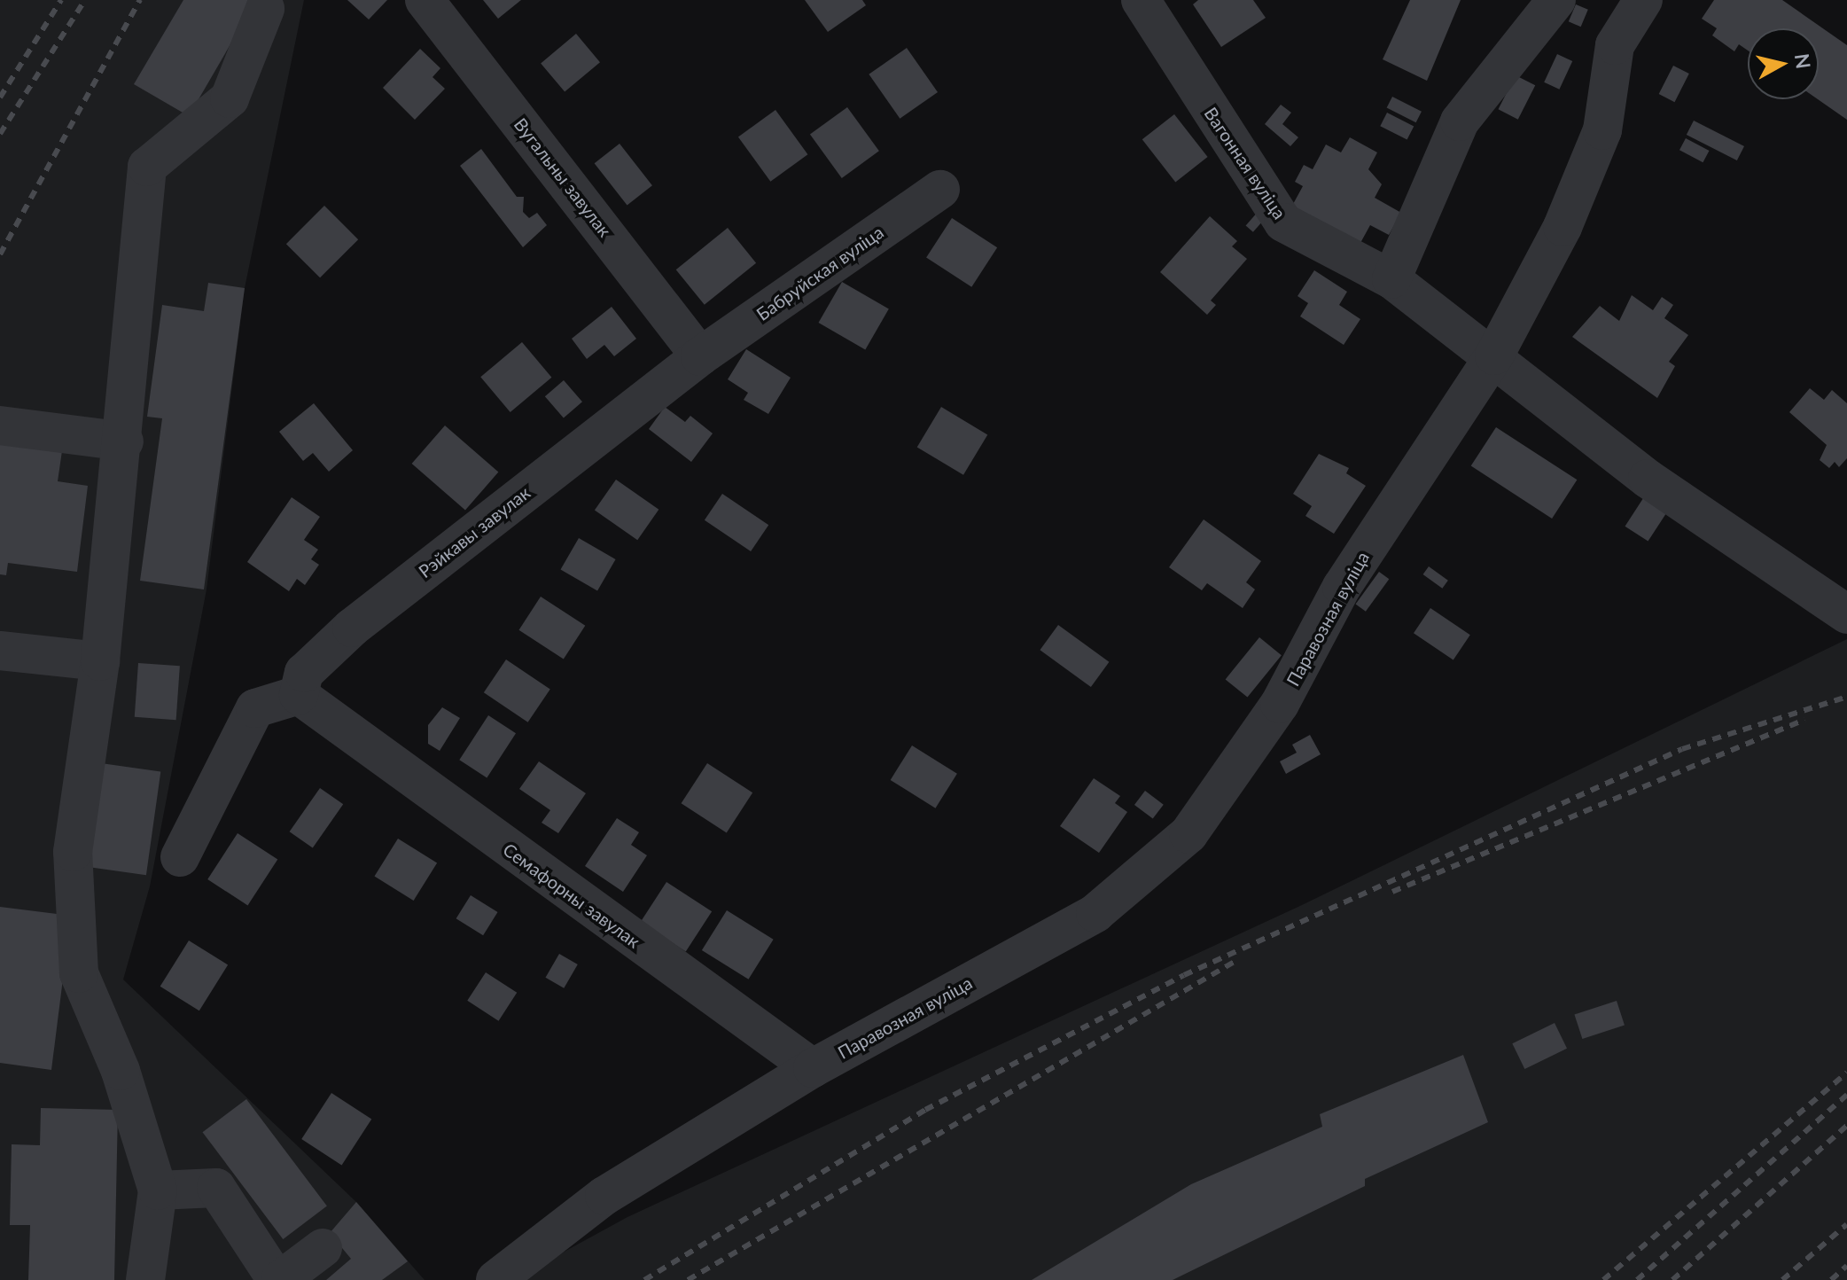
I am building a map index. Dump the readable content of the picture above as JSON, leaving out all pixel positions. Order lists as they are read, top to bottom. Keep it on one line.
{"streets":{"street":["Вагонная вуліца","Вугальны завулак","Бабруйская вуліца","Рэйкавы завулак","Паравозная вуліца","Семафорны завулак"]},"crossings":[["Вагонная вуліца","Паравозная вуліца"],["Вугальны завулак","Бабруйская вуліца"],["Вугальны завулак","Рэйкавы завулак"],["Бабруйская вуліца","Рэйкавы завулак"],["Рэйкавы завулак","Семафорны завулак"],["Паравозная вуліца","Семафорны завулак"]],"north":"right"}
